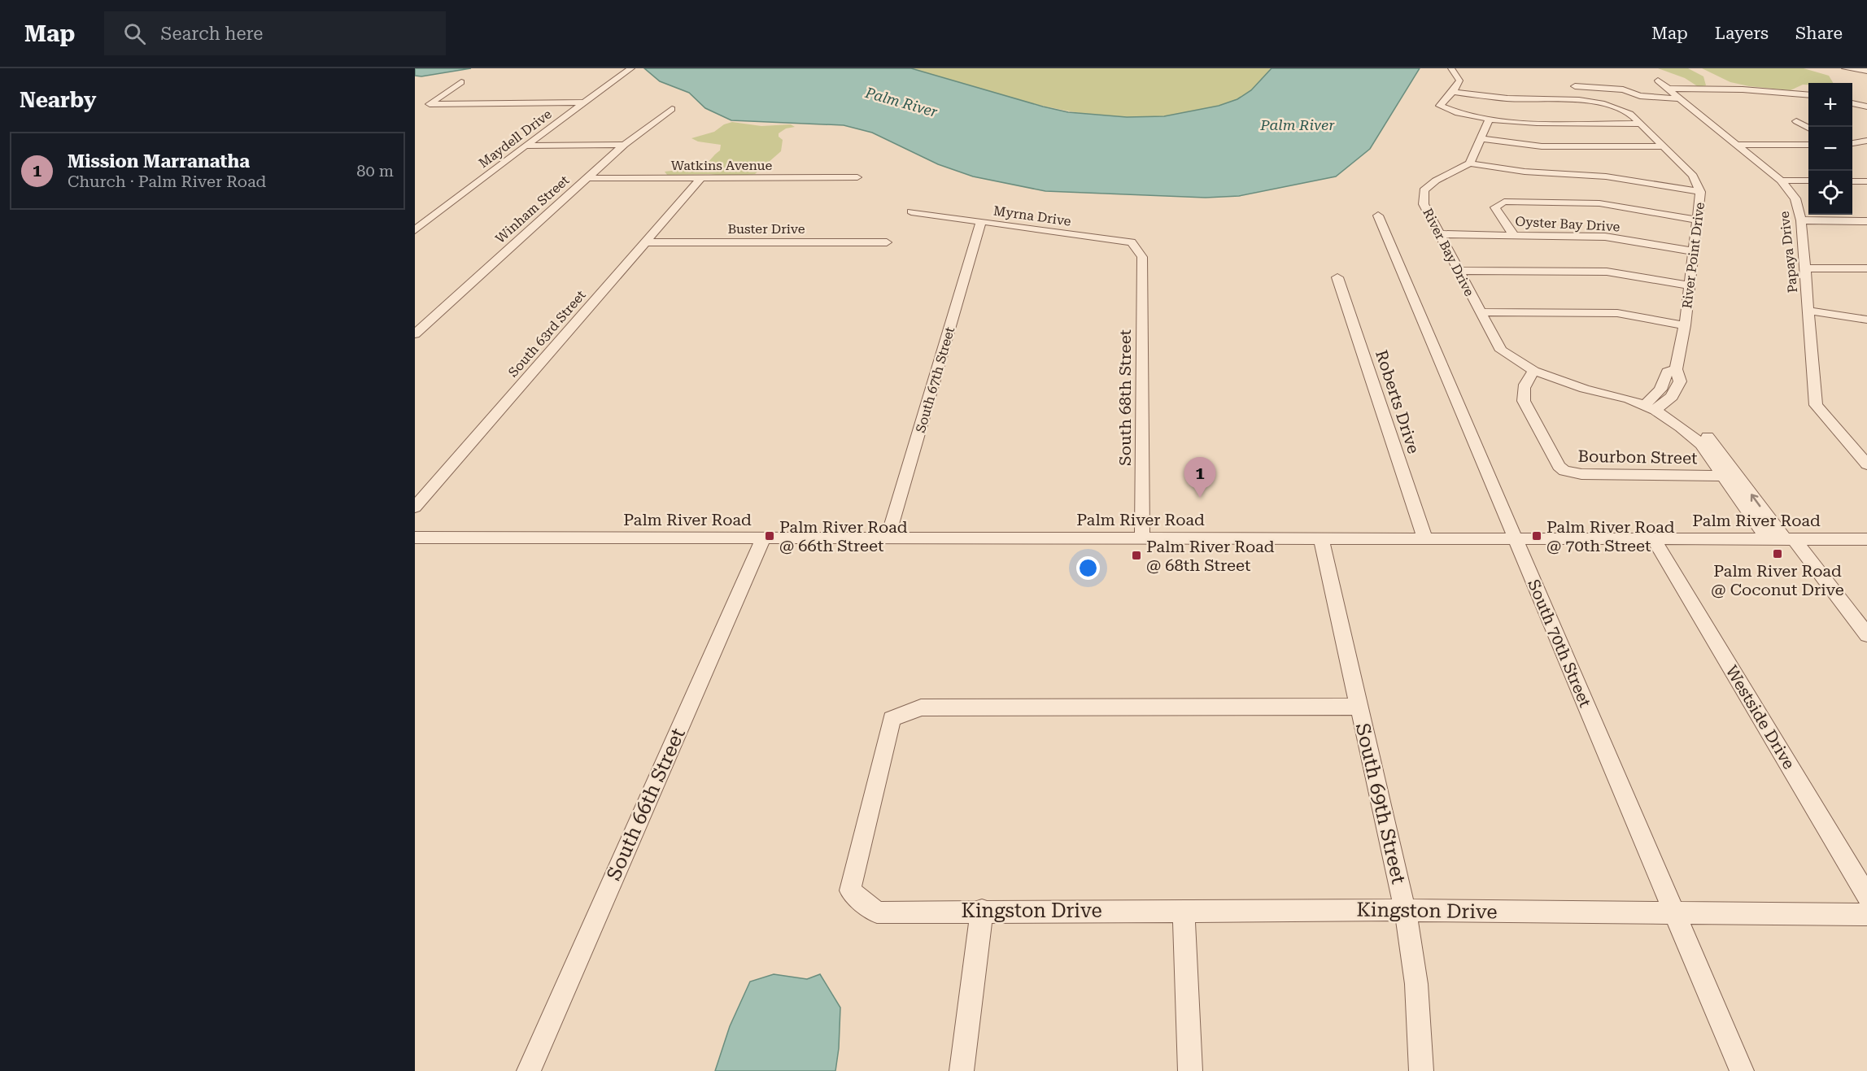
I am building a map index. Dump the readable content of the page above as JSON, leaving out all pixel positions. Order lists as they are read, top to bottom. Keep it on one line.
{"streets":{"street":["Maydell Drive","Watkins Avenue","Winham Street","Myrna Drive","Oyster Bay Drive","Buster Drive","River Bay Drive","Papaya Drive","River Point Drive","South 63rd Street","South 67th Street","South 68th Street","Roberts Drive","Bourbon Street","Palm River Road","South 70th Street","Westside Drive","South 69th Street","South 66th Street","Kingston Drive"]},"crossings":[["Watkins Avenue","Winham Street"],["Watkins Avenue","South 63rd Street"],["Myrna Drive","South 67th Street"],["Myrna Drive","South 68th Street"],["Oyster Bay Drive","River Bay Drive"],["Oyster Bay Drive","River Point Drive"],["Buster Drive","South 63rd Street"],["River Bay Drive","River Point Drive"],["River Bay Drive","Bourbon Street"],["River Bay Drive","Palm River Road"],["South 67th Street","Palm River Road"],["South 68th Street","Palm River Road"],["Roberts Drive","Palm River Road"],["Palm River Road","South 70th Street"],["Palm River Road","Westside Drive"],["Palm River Road","South 69th Street"],["Palm River Road","South 66th Street"],["South 70th Street","Kingston Drive"],["South 69th Street","Kingston Drive"]],"water":["Palm River"],"places":{"transit":["Palm River Road @ 66th Street","Palm River Road @ 70th Street","Palm River Road @ Coconut Drive","Palm River Road @ 68th Street"]},"page":{"header":"Map","search":"Search here","nav":["Map","Layers","Share"],"heading":"Nearby","map_buttons":["+","−"],"list":[{"mark":"1","name":"Mission Marranatha","note":"Church · Palm River Road","value":"80 m"}],"pins":"1"}}
